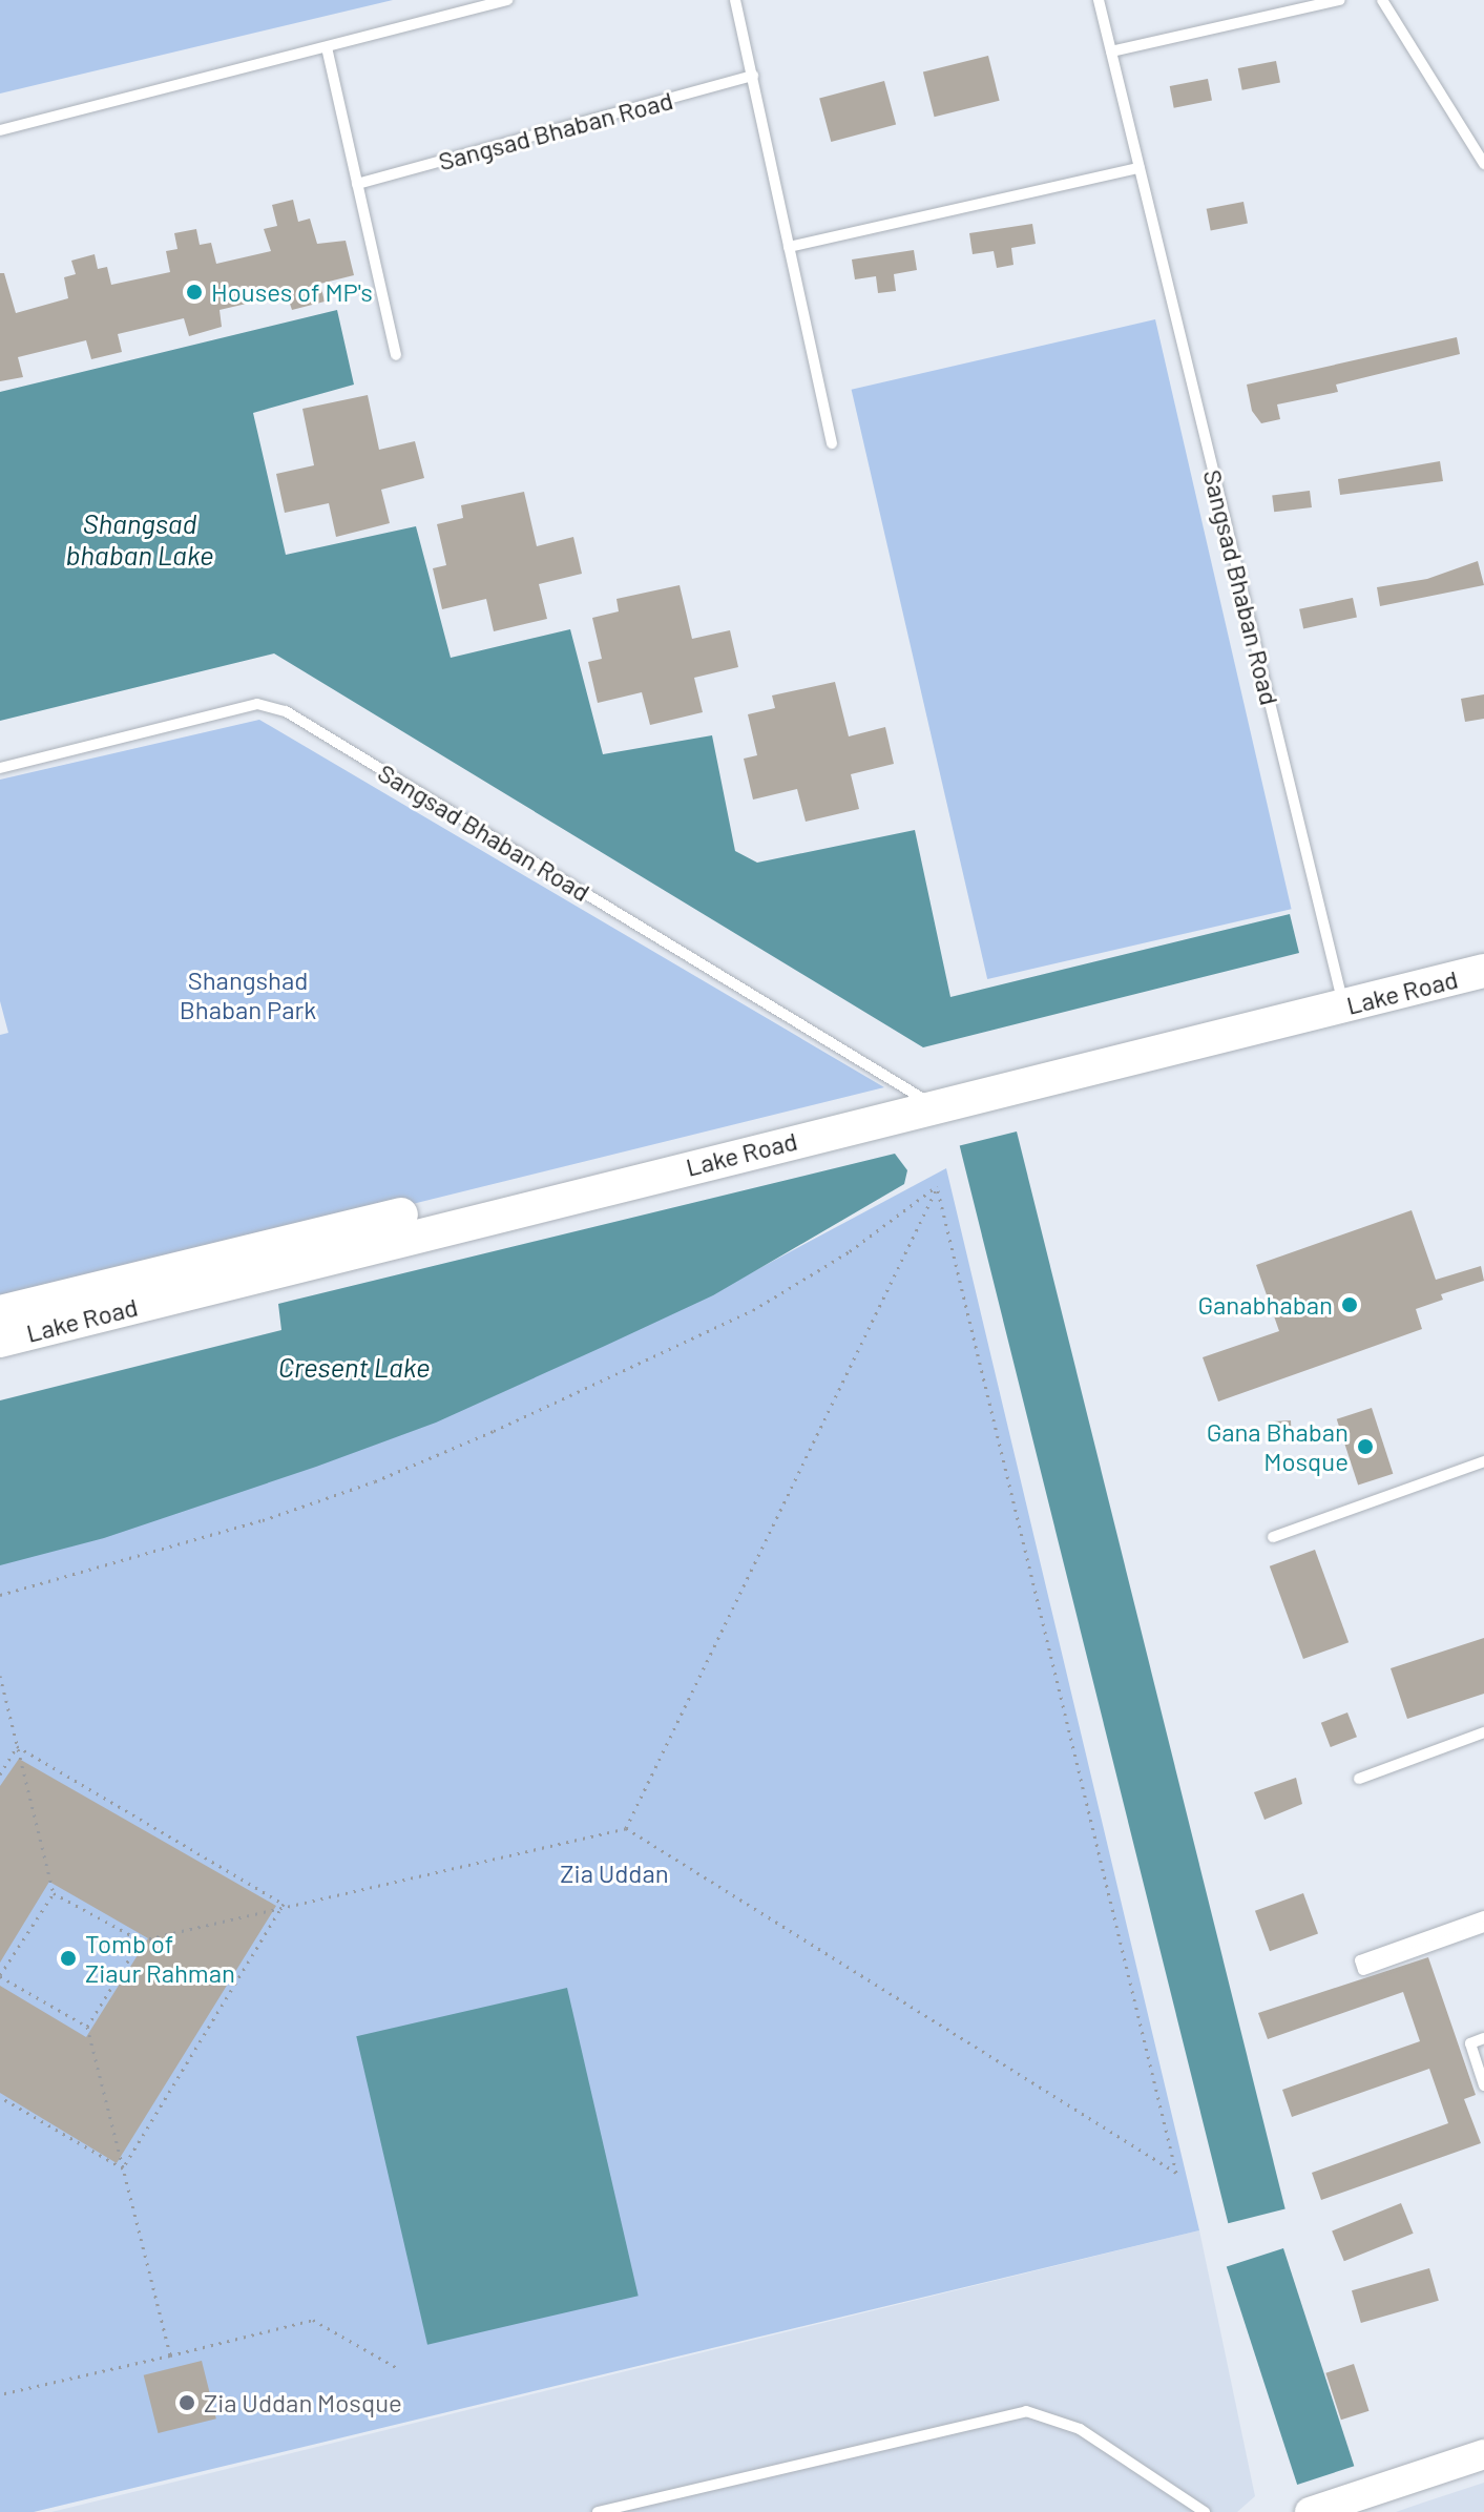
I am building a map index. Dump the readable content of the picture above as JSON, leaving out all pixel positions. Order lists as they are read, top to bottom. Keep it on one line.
{"streets":{"main road":["Lake Road"],"lane":["Sangsad Bhaban Road"]},"crossings":[["Sangsad Bhaban Road","Lake Road"]],"water":["Shangsad bhaban Lake","Cresent Lake"],"parks":["Shangshad Bhaban Park","Zia Uddan"],"places":["Houses of MP's","Ganabhaban","Gana Bhaban Mosque","Tomb of Ziaur Rahman","Zia Uddan Mosque"]}
